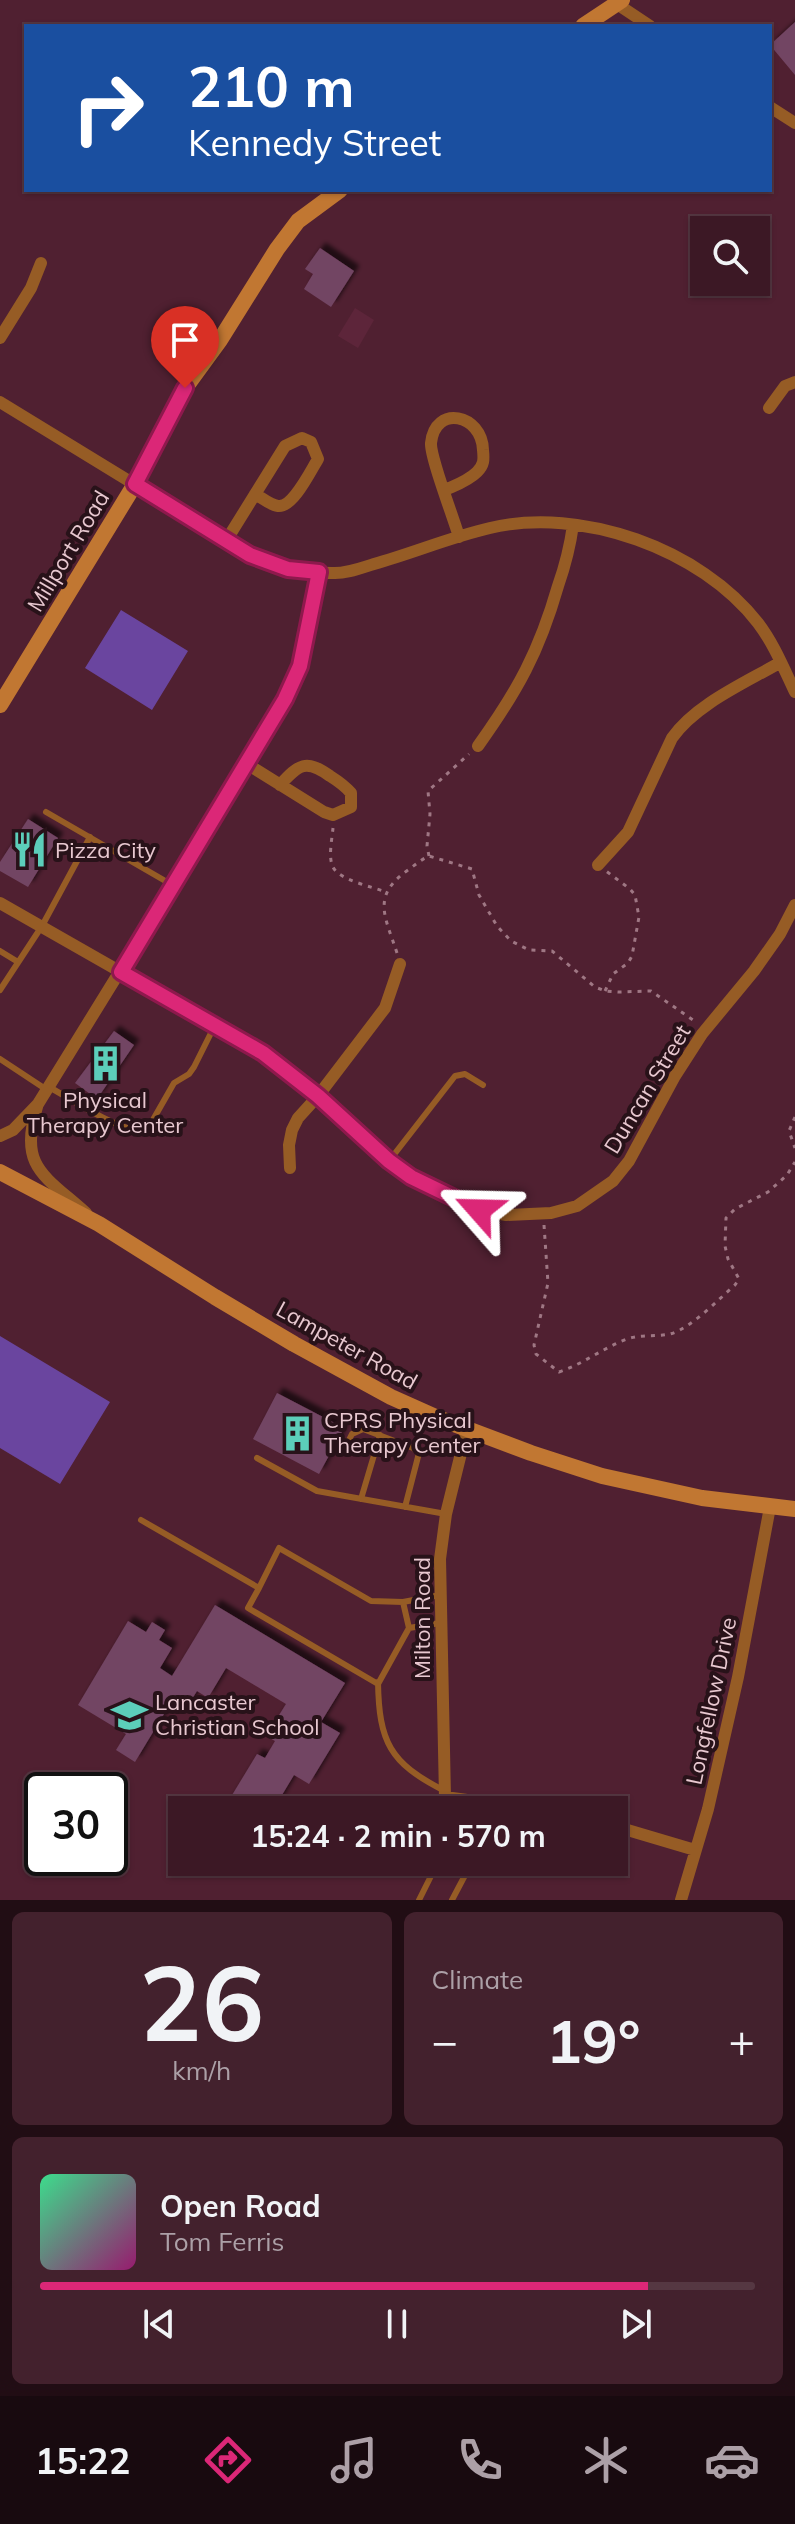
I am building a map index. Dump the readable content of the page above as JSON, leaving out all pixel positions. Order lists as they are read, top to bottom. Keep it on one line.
{"streets":{"main road":["Millport Road","Lampeter Road"],"street":["Duncan Street","Milton Road","Longfellow Drive"]},"crossings":[["Lampeter Road","Milton Road"],["Lampeter Road","Longfellow Drive"]],"places":{"restaurant":["Pizza City"],"building":["Physical Therapy Center","CPRS Physical Therapy Center"],"school or university":["Lancaster Christian School"]},"page":{"turn":["210 m","Kennedy Street"],"limit":"30","trip":"15:24 · 2 min · 570 m","tile":[["26","km/h"],"Climate"],"heat":["−","19°","+"],"song":["Open Road","Tom Ferris"],"tabs":"15:22"}}
